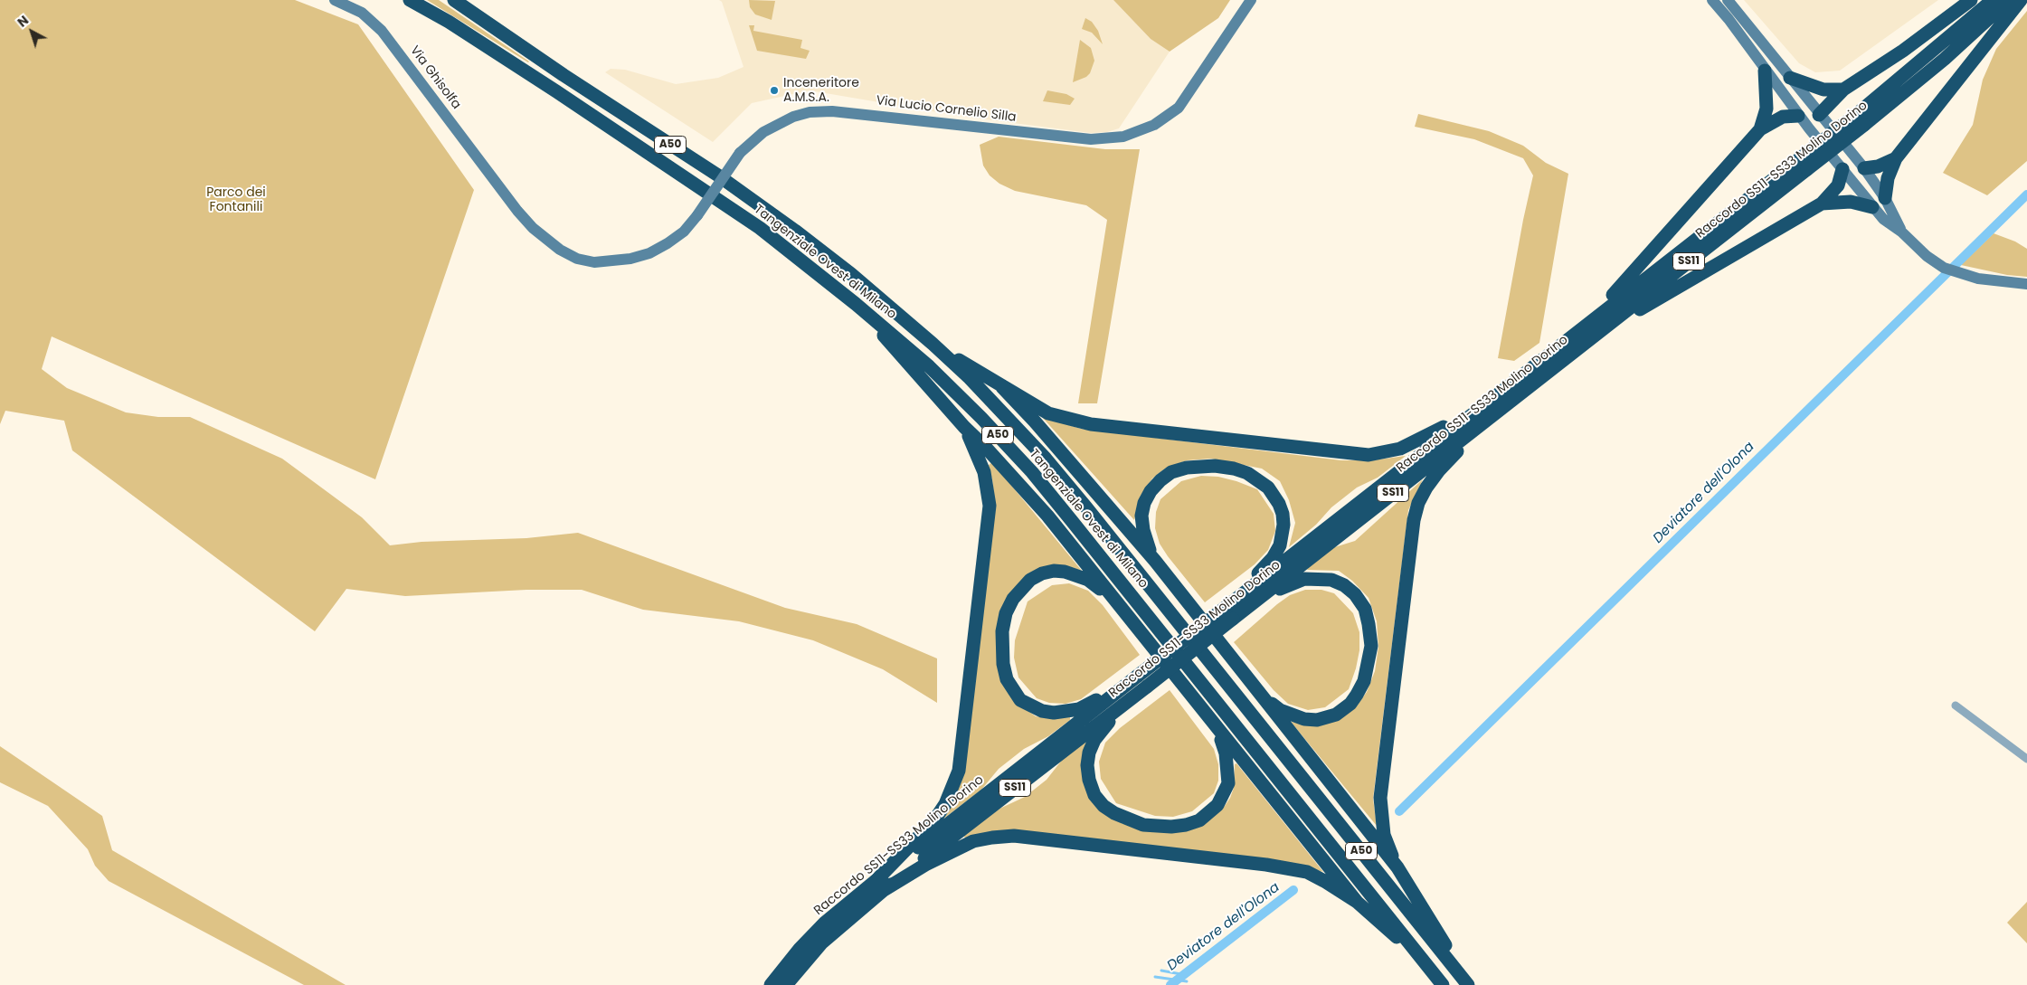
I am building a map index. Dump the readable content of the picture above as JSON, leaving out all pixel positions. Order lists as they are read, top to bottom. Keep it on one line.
{"streets":{"highway":["A50","Raccordo SS11-SS33 Molino Dorino","SS11","Tangenziale Ovest di Milano"],"street":["Via Ghisolfa","Via Lucio Cornelio Silla"]},"crossings":[["Via Ghisolfa","Via Lucio Cornelio Silla"]],"water":["Deviatore dell'Olona"],"parks":["Parco dei Fontanili"],"places":["Inceneritore A.M.S.A."],"north":"top left"}
